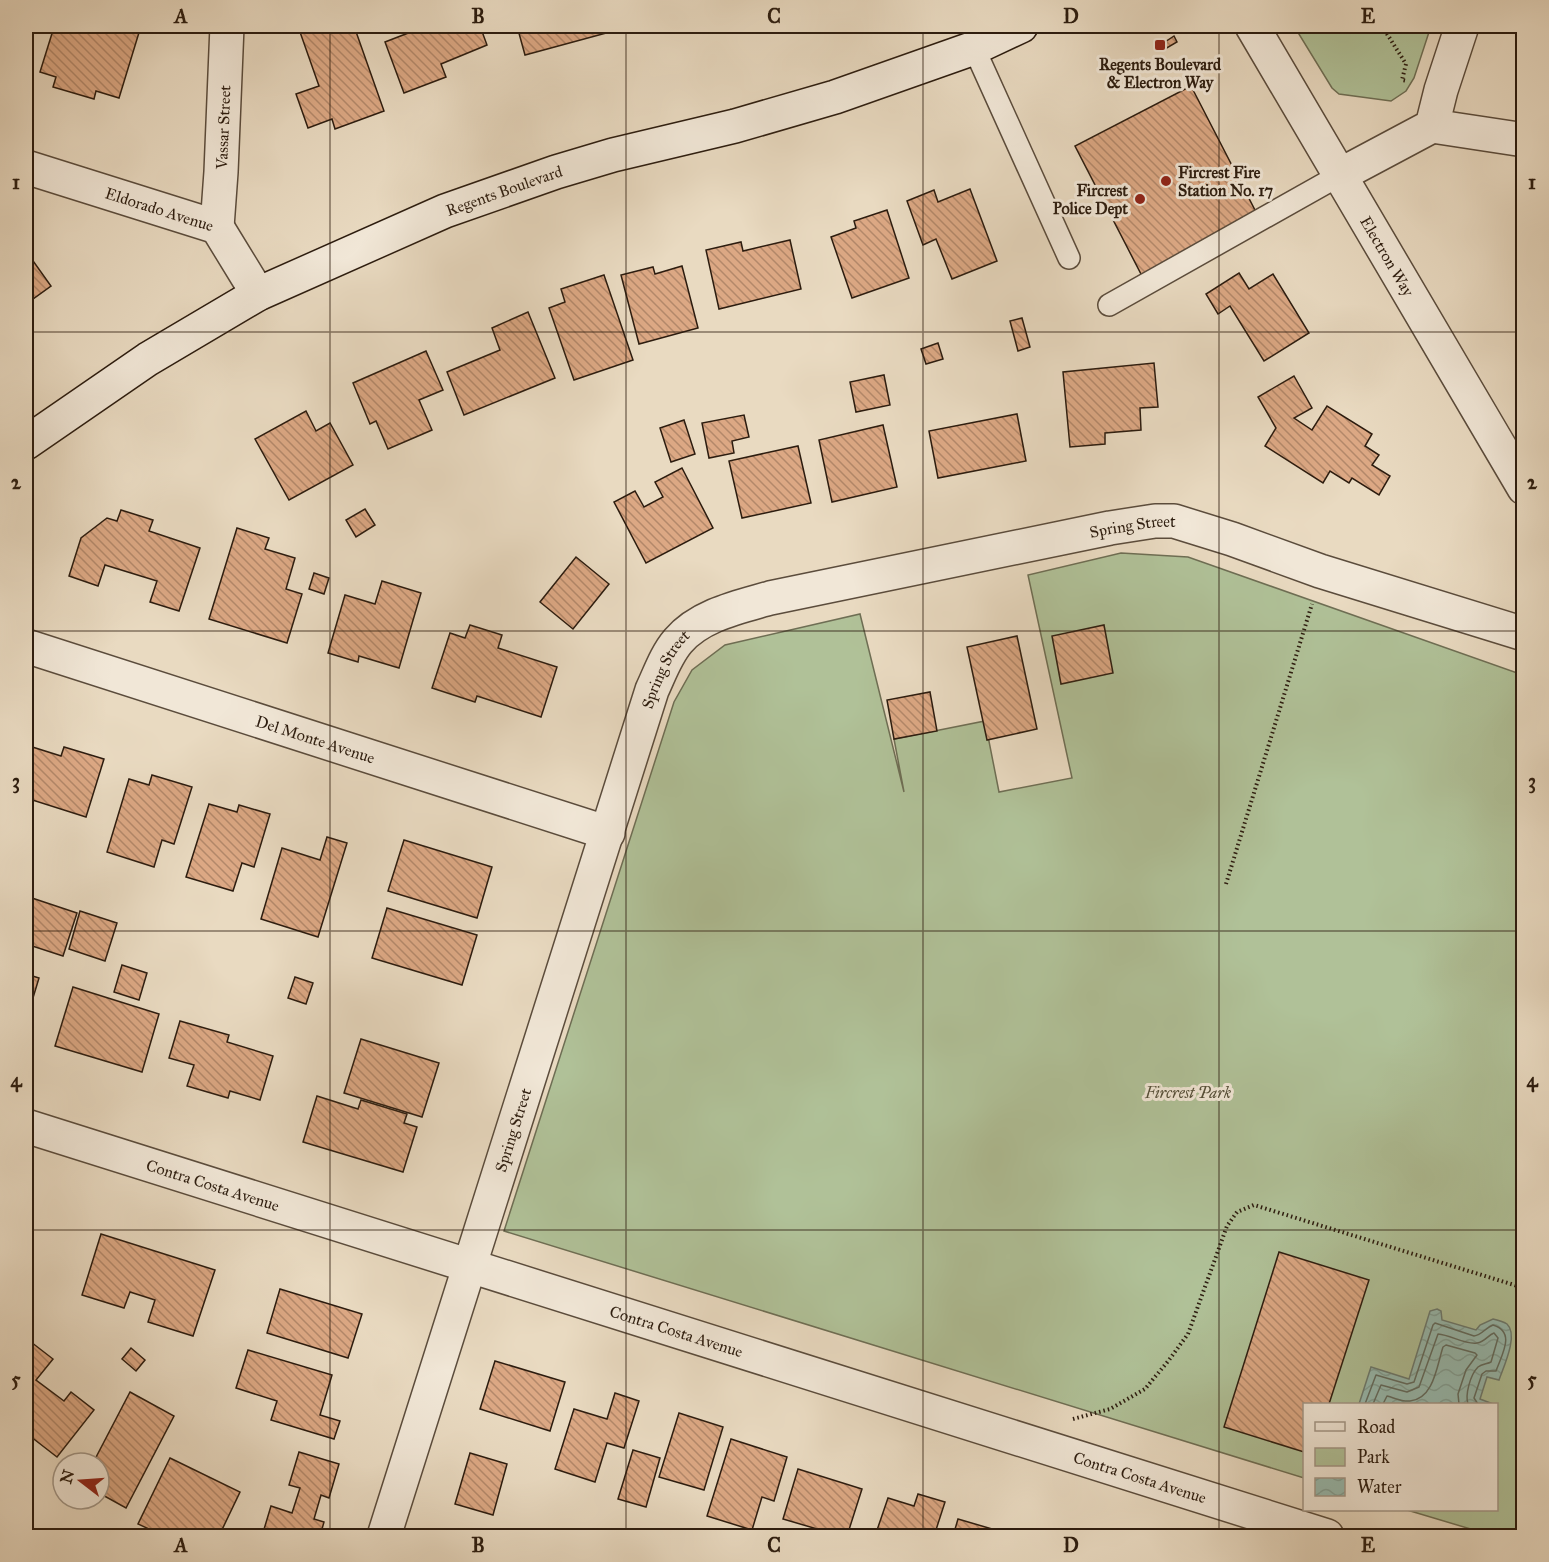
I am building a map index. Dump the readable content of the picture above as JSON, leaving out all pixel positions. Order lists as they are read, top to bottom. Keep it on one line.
{"streets":{"street":["Vassar Street","Regents Boulevard","Eldorado Avenue","Electron Way","Spring Street","Del Monte Avenue","Contra Costa Avenue"]},"crossings":[["Vassar Street","Eldorado Avenue"],["Regents Boulevard","Eldorado Avenue"],["Spring Street","Del Monte Avenue"],["Spring Street","Contra Costa Avenue"]],"parks":["Fircrest Park"],"places":{"transit":["Regents Boulevard & Electron Way"],"other":["Fircrest Fire Station No. 17","Fircrest Police Dept"]},"legend":["Road","Park","Water"],"north":"left","grid":{"columns":["A","B","C","D","E"],"rows":["1","2","3","4","5"]}}
